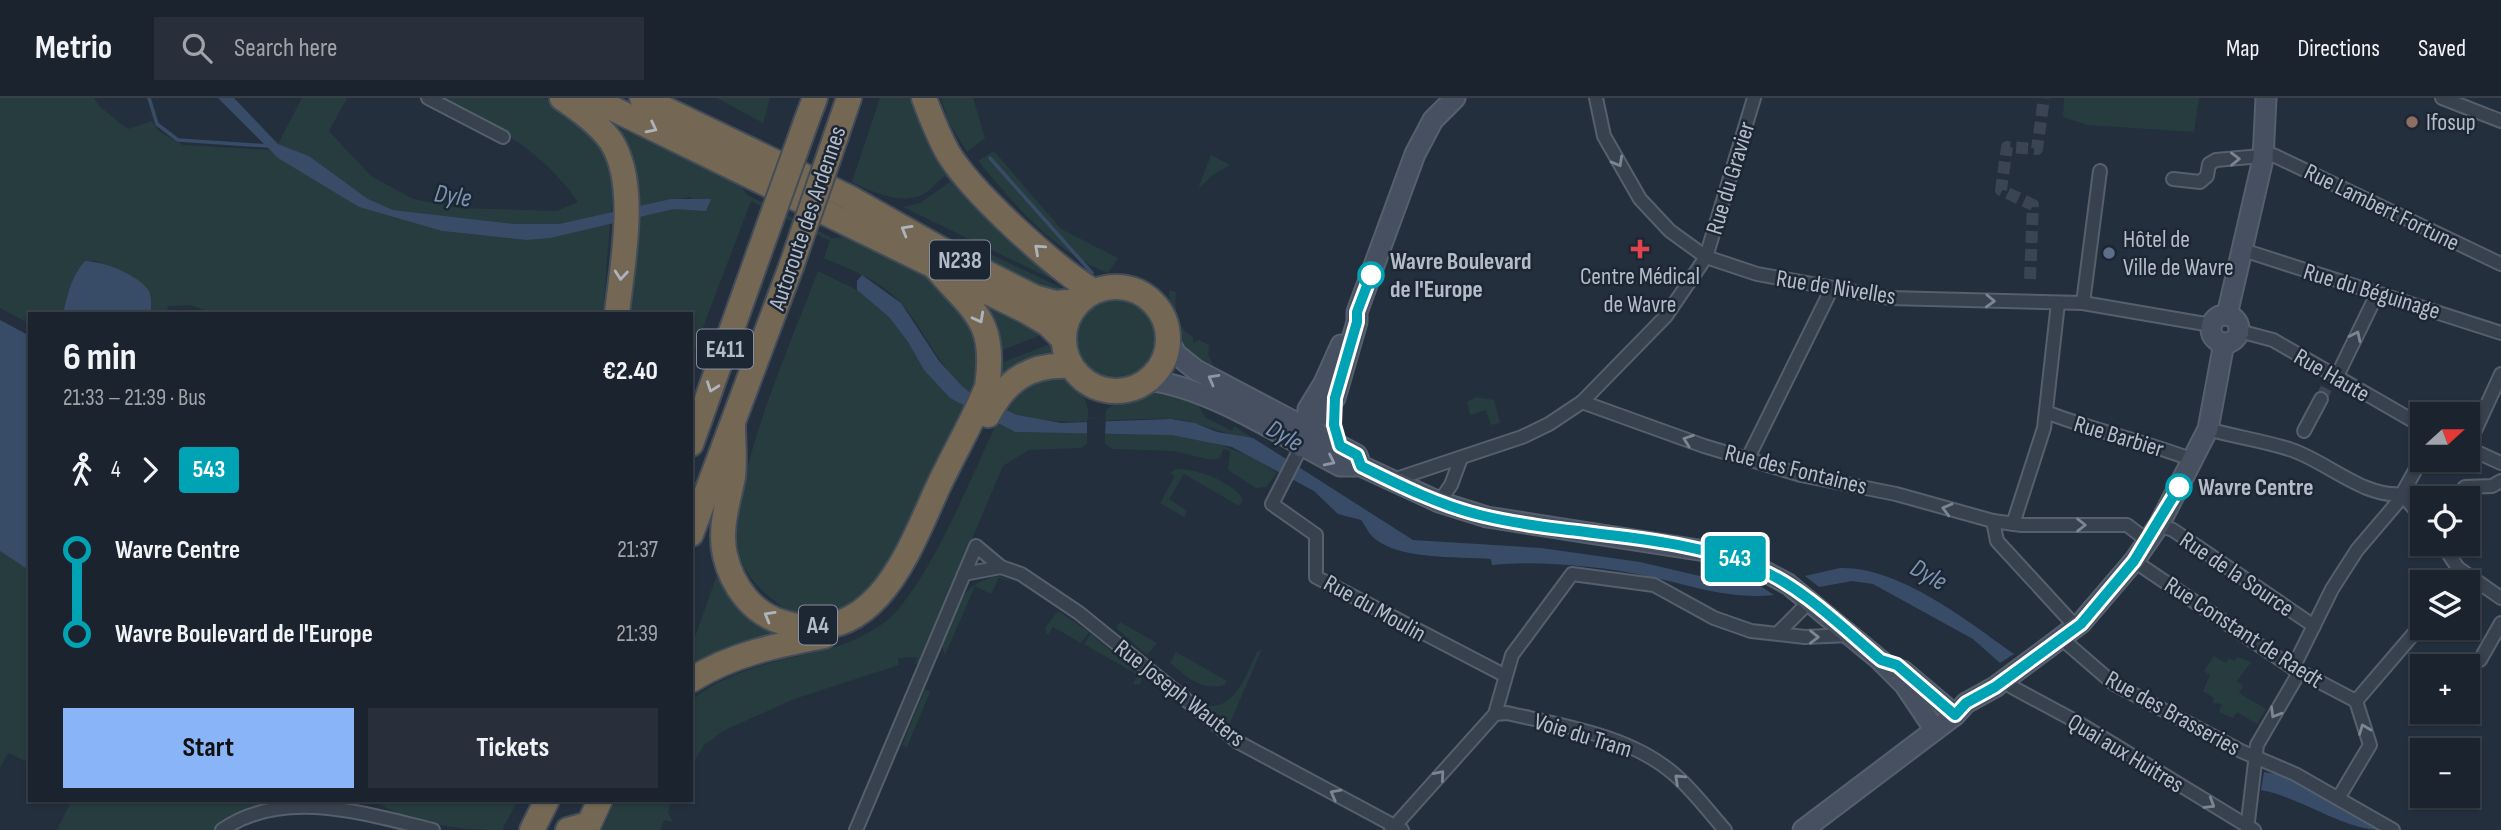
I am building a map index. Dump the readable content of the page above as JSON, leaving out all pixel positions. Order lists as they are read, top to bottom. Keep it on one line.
{"streets":{"highway":["Autoroute des Ardennes","N238","E411","A4"],"street":["Rue du Gravier","Rue Lambert Fortune","Rue de Nivelles","Rue du Béguinage","Rue Haute","Rue Barbier","Rue des Fontaines","Rue de la Source","Rue du Moulin","Rue Constant de Raedt","Rue Joseph Wauters","Rue des Brasseries","Voie du Tram","Quai aux Huitres"]},"crossings":[["Rue du Gravier","Rue de Nivelles"],["Rue du Gravier","Rue des Fontaines"],["Autoroute des Ardennes","A4"],["N238","A4"],["Rue de Nivelles","Rue Haute"],["Rue des Fontaines","Rue de la Source"],["Rue des Fontaines","Rue des Brasseries"]],"one_way":["Rue de Nivelles","Rue des Fontaines","Rue de la Source","Rue Joseph Wauters","Voie du Tram","Quai aux Huitres"],"water":["Dyle"],"places":{"other":["Ifosup","Hôtel de Ville de Wavre","Wavre Boulevard de l'Europe","Wavre Centre"],"health":["Centre Médical de Wavre"]},"lines":["bus line 543"],"north":"right","page":{"header":"Metrio","search":"Search here","nav":["Map","Directions","Saved"],"on_map":"543","heading":["6 min","21:33 – 21:39 · Bus","€2.40"],"map_buttons":["+","−"],"legs":["4","543"],"list":[{"name":"Wavre Centre","value":"21:37"},{"name":"Wavre Boulevard de l'Europe","value":"21:39"}],"buttons":["Start","Tickets"]}}
